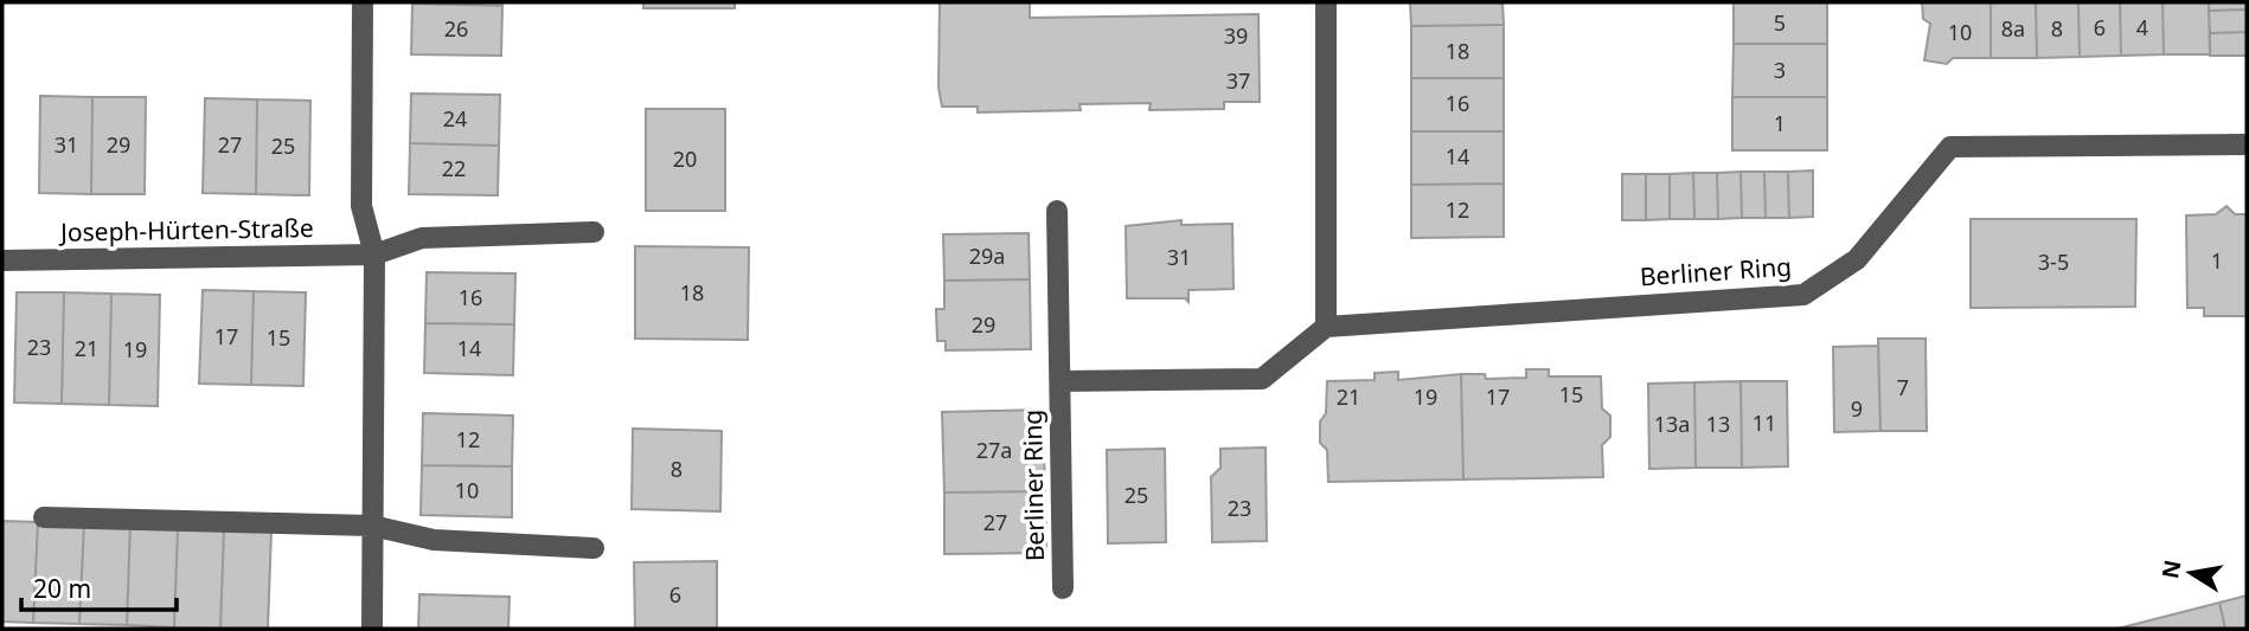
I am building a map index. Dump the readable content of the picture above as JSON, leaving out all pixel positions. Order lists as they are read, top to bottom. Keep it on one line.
{"streets":{"street":["Joseph-Hürten-Straße","Berliner Ring"]},"house_numbers":["5","6","4","26","8a","8","10","39","18","3","37","16","24","1","31","29","27","25","14","20","22","12","29a","31","1","3-5","18","16","29","17","15","23","21","14","19","7","15","21","19","17","9","11","13a","13","12","27a","8","10","25","23","27","6"],"scale_bar":"20 m","north":"left"}
